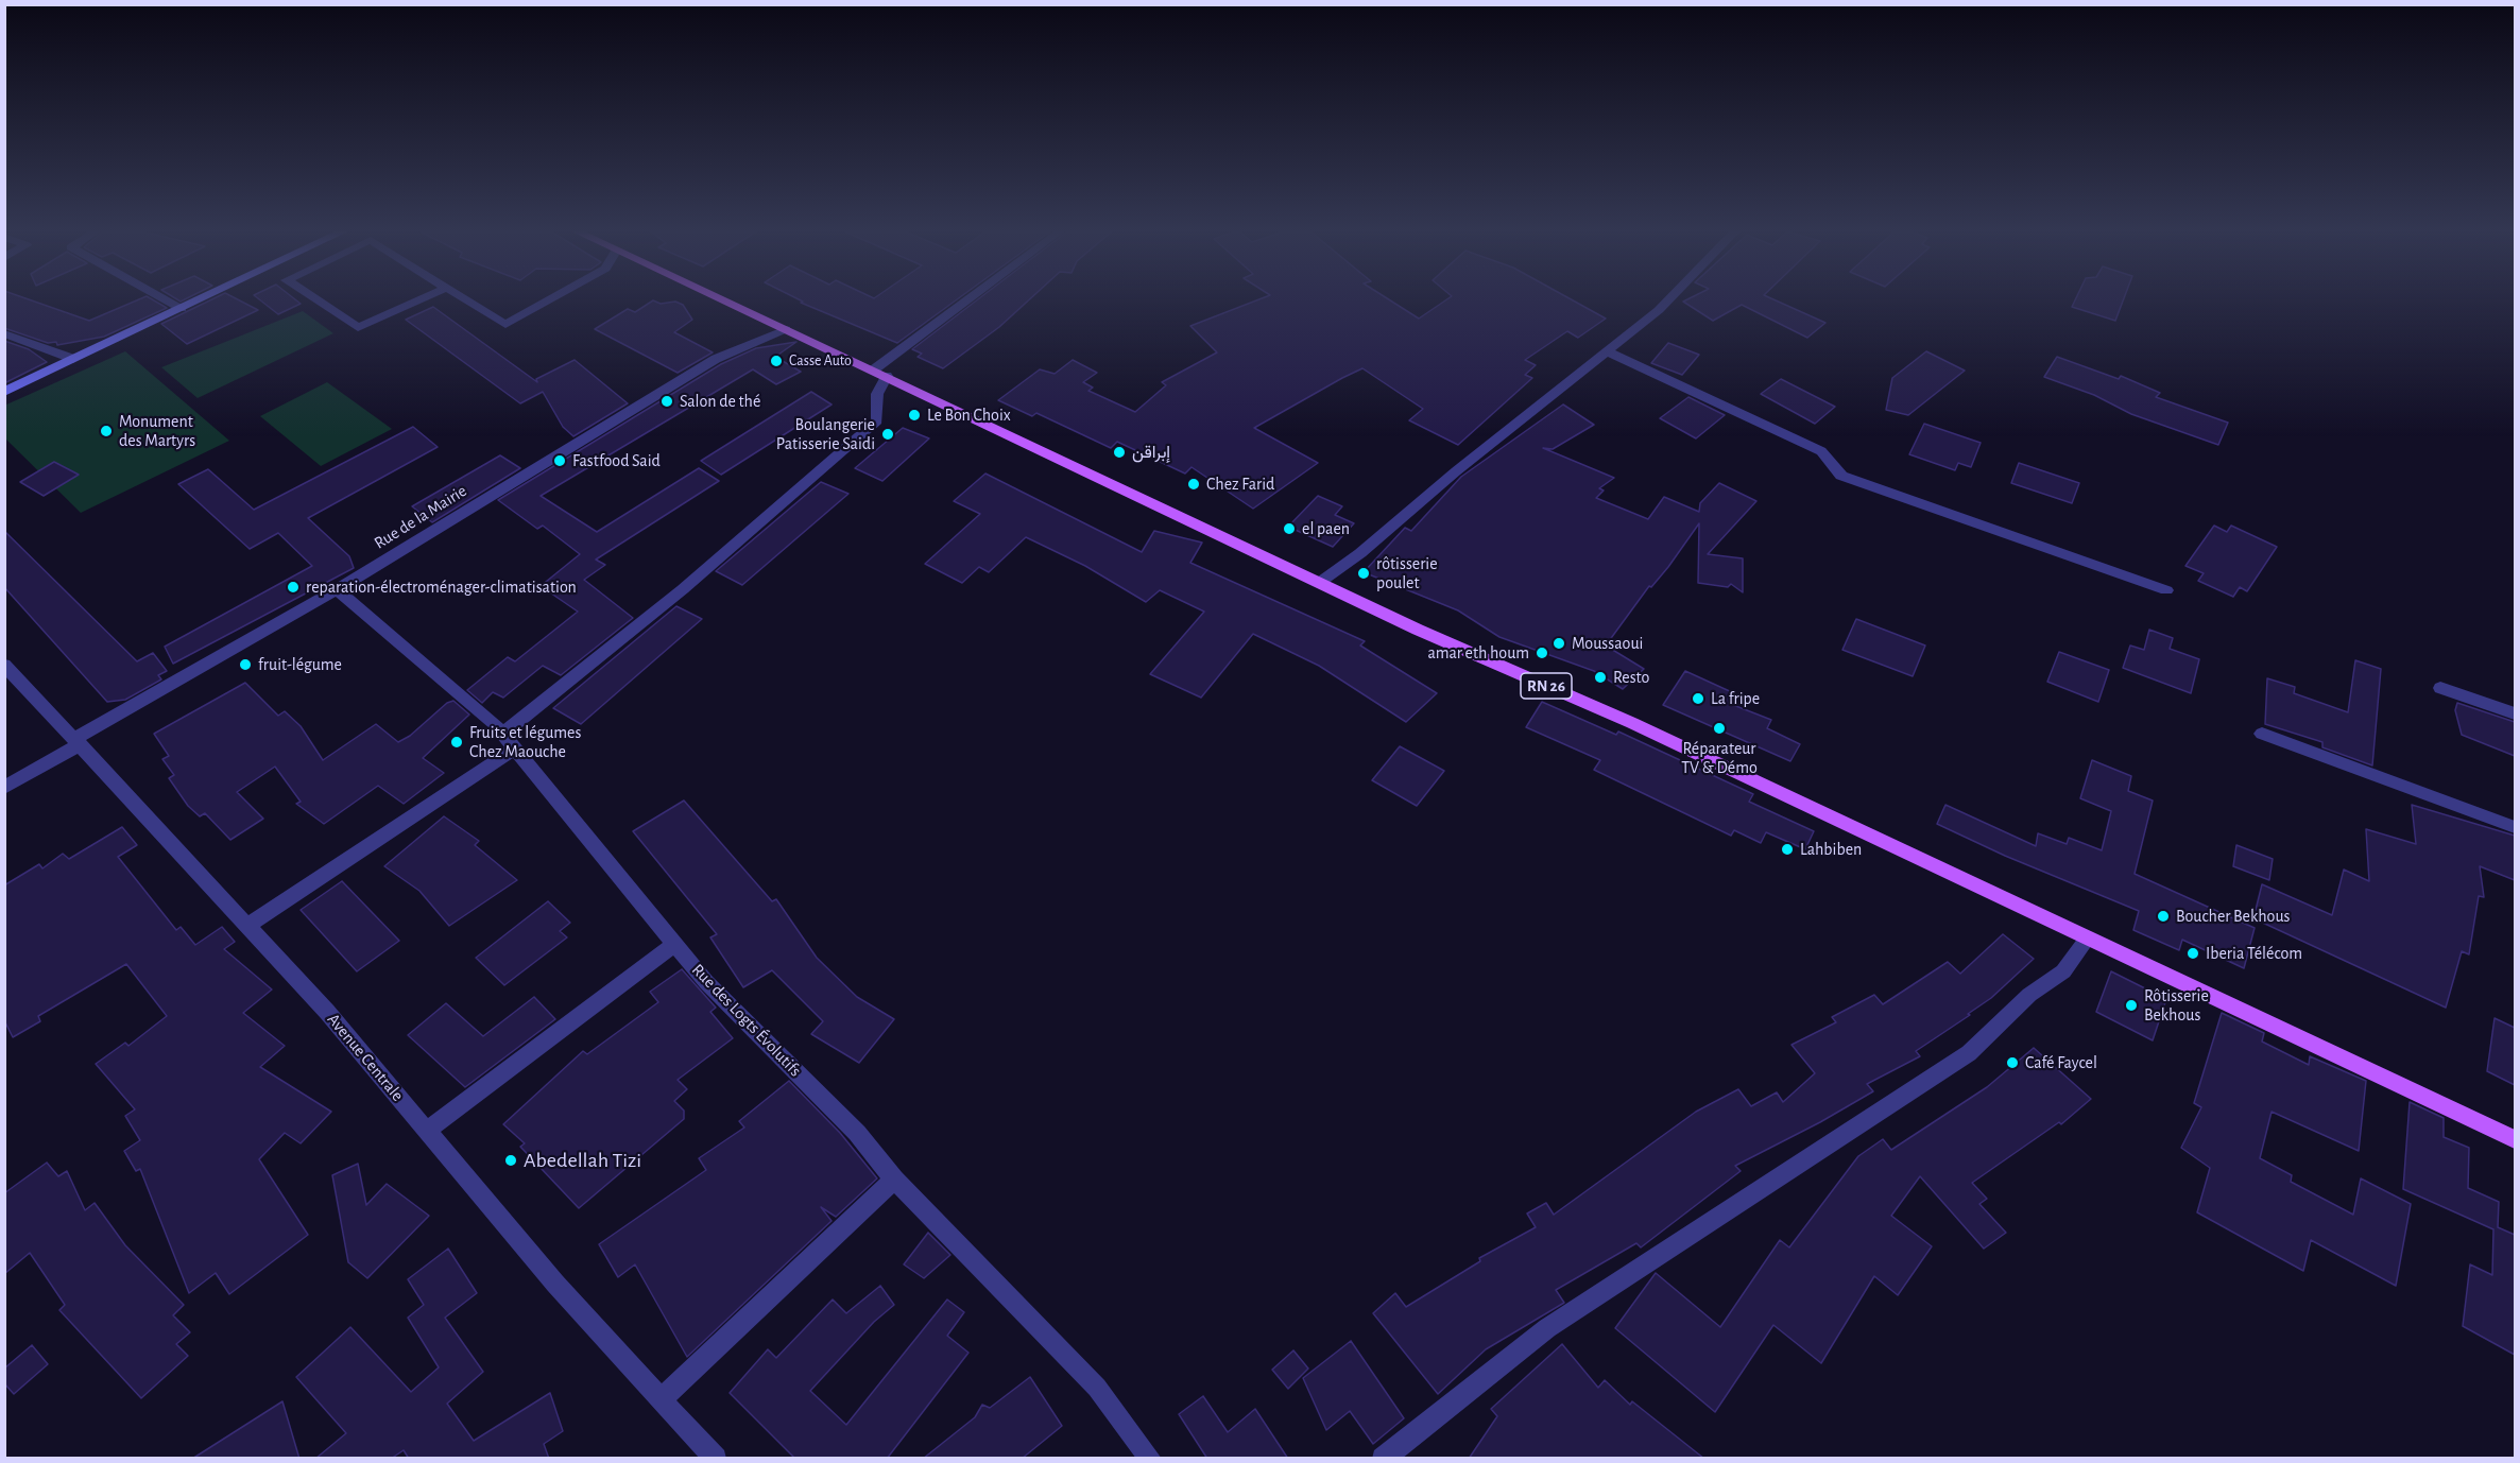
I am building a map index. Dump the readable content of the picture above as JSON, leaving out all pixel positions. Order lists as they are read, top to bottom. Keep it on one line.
{"streets":{"main road":["RN 26"],"street":["Rue de la Mairie","Rue des Logts Évolutifs","Avenue Centrale"]},"crossings":[["Rue de la Mairie","RN 26"],["Rue de la Mairie","Rue des Logts Évolutifs"],["Rue de la Mairie","Avenue Centrale"]],"places":["Casse Auto","Salon de thé","Le Bon Choix","Monument des Martyrs","Boulangerie Patisserie Saidi","إبراقن","Fastfood Said","Chez Farid","el paen","rôtisserie poulet","reparation-électroménager-climatisation","Moussaoui","amar eth houm","fruit-légume","Resto","La fripe","Réparateur TV & Démo","Fruits et légumes Chez Maouche","Lahbiben","Boucher Bekhous","Iberia Télécom","Rôtisserie Bekhous","Café Faycel","Abedellah Tizi"]}
